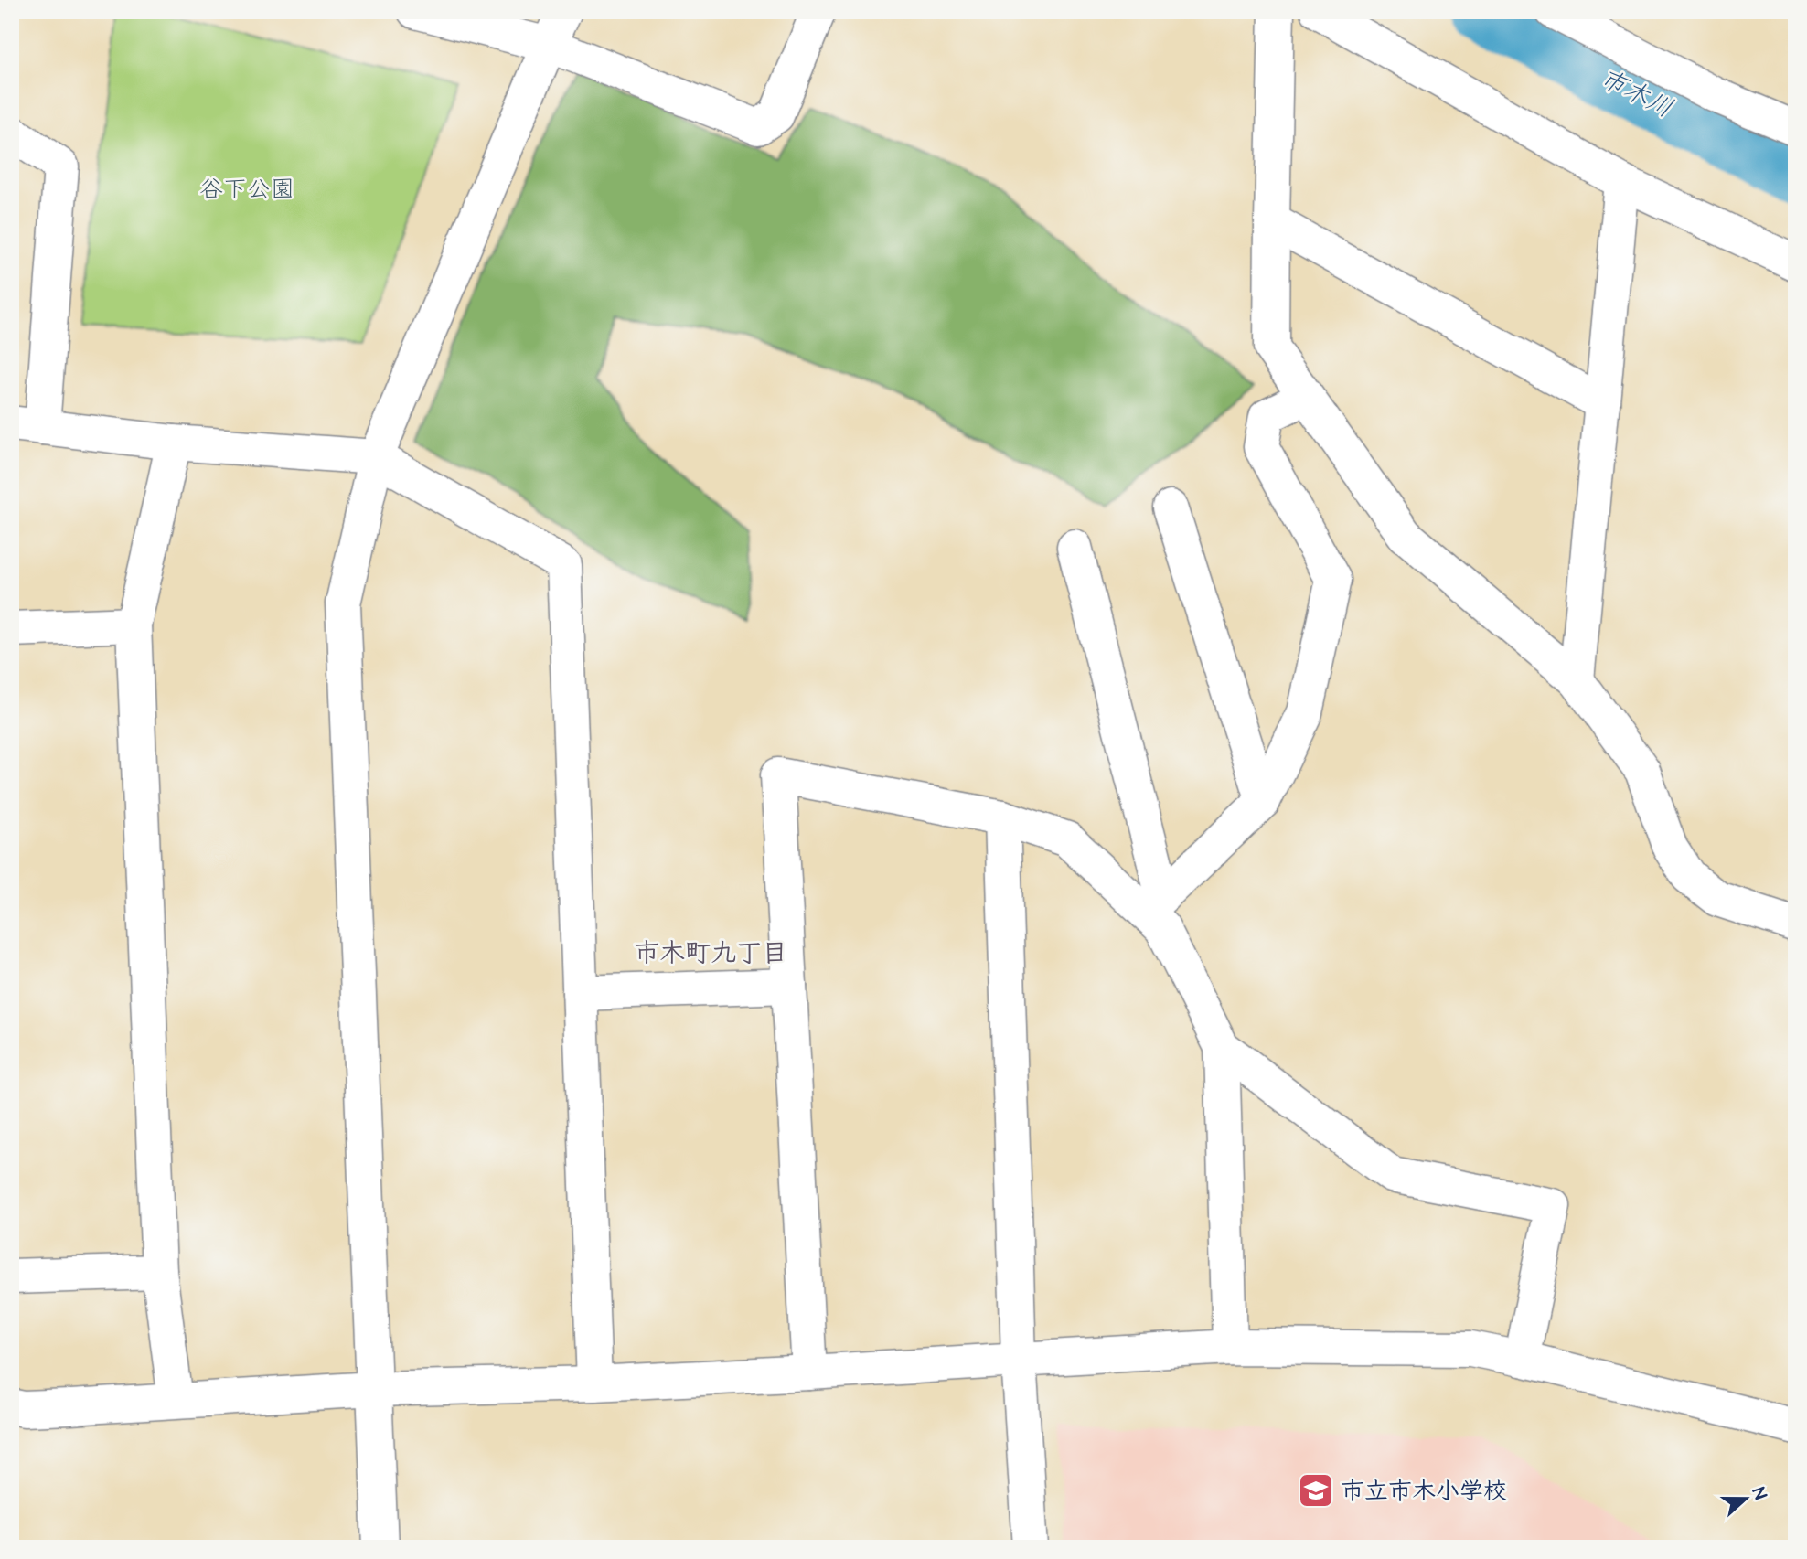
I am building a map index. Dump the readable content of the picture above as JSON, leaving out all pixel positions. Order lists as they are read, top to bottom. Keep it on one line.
{"districts":["市木町九丁目"],"water":["市木川"],"parks":["谷下公園"],"places":{"school or university":["市立市木小学校"]},"north":"right"}
